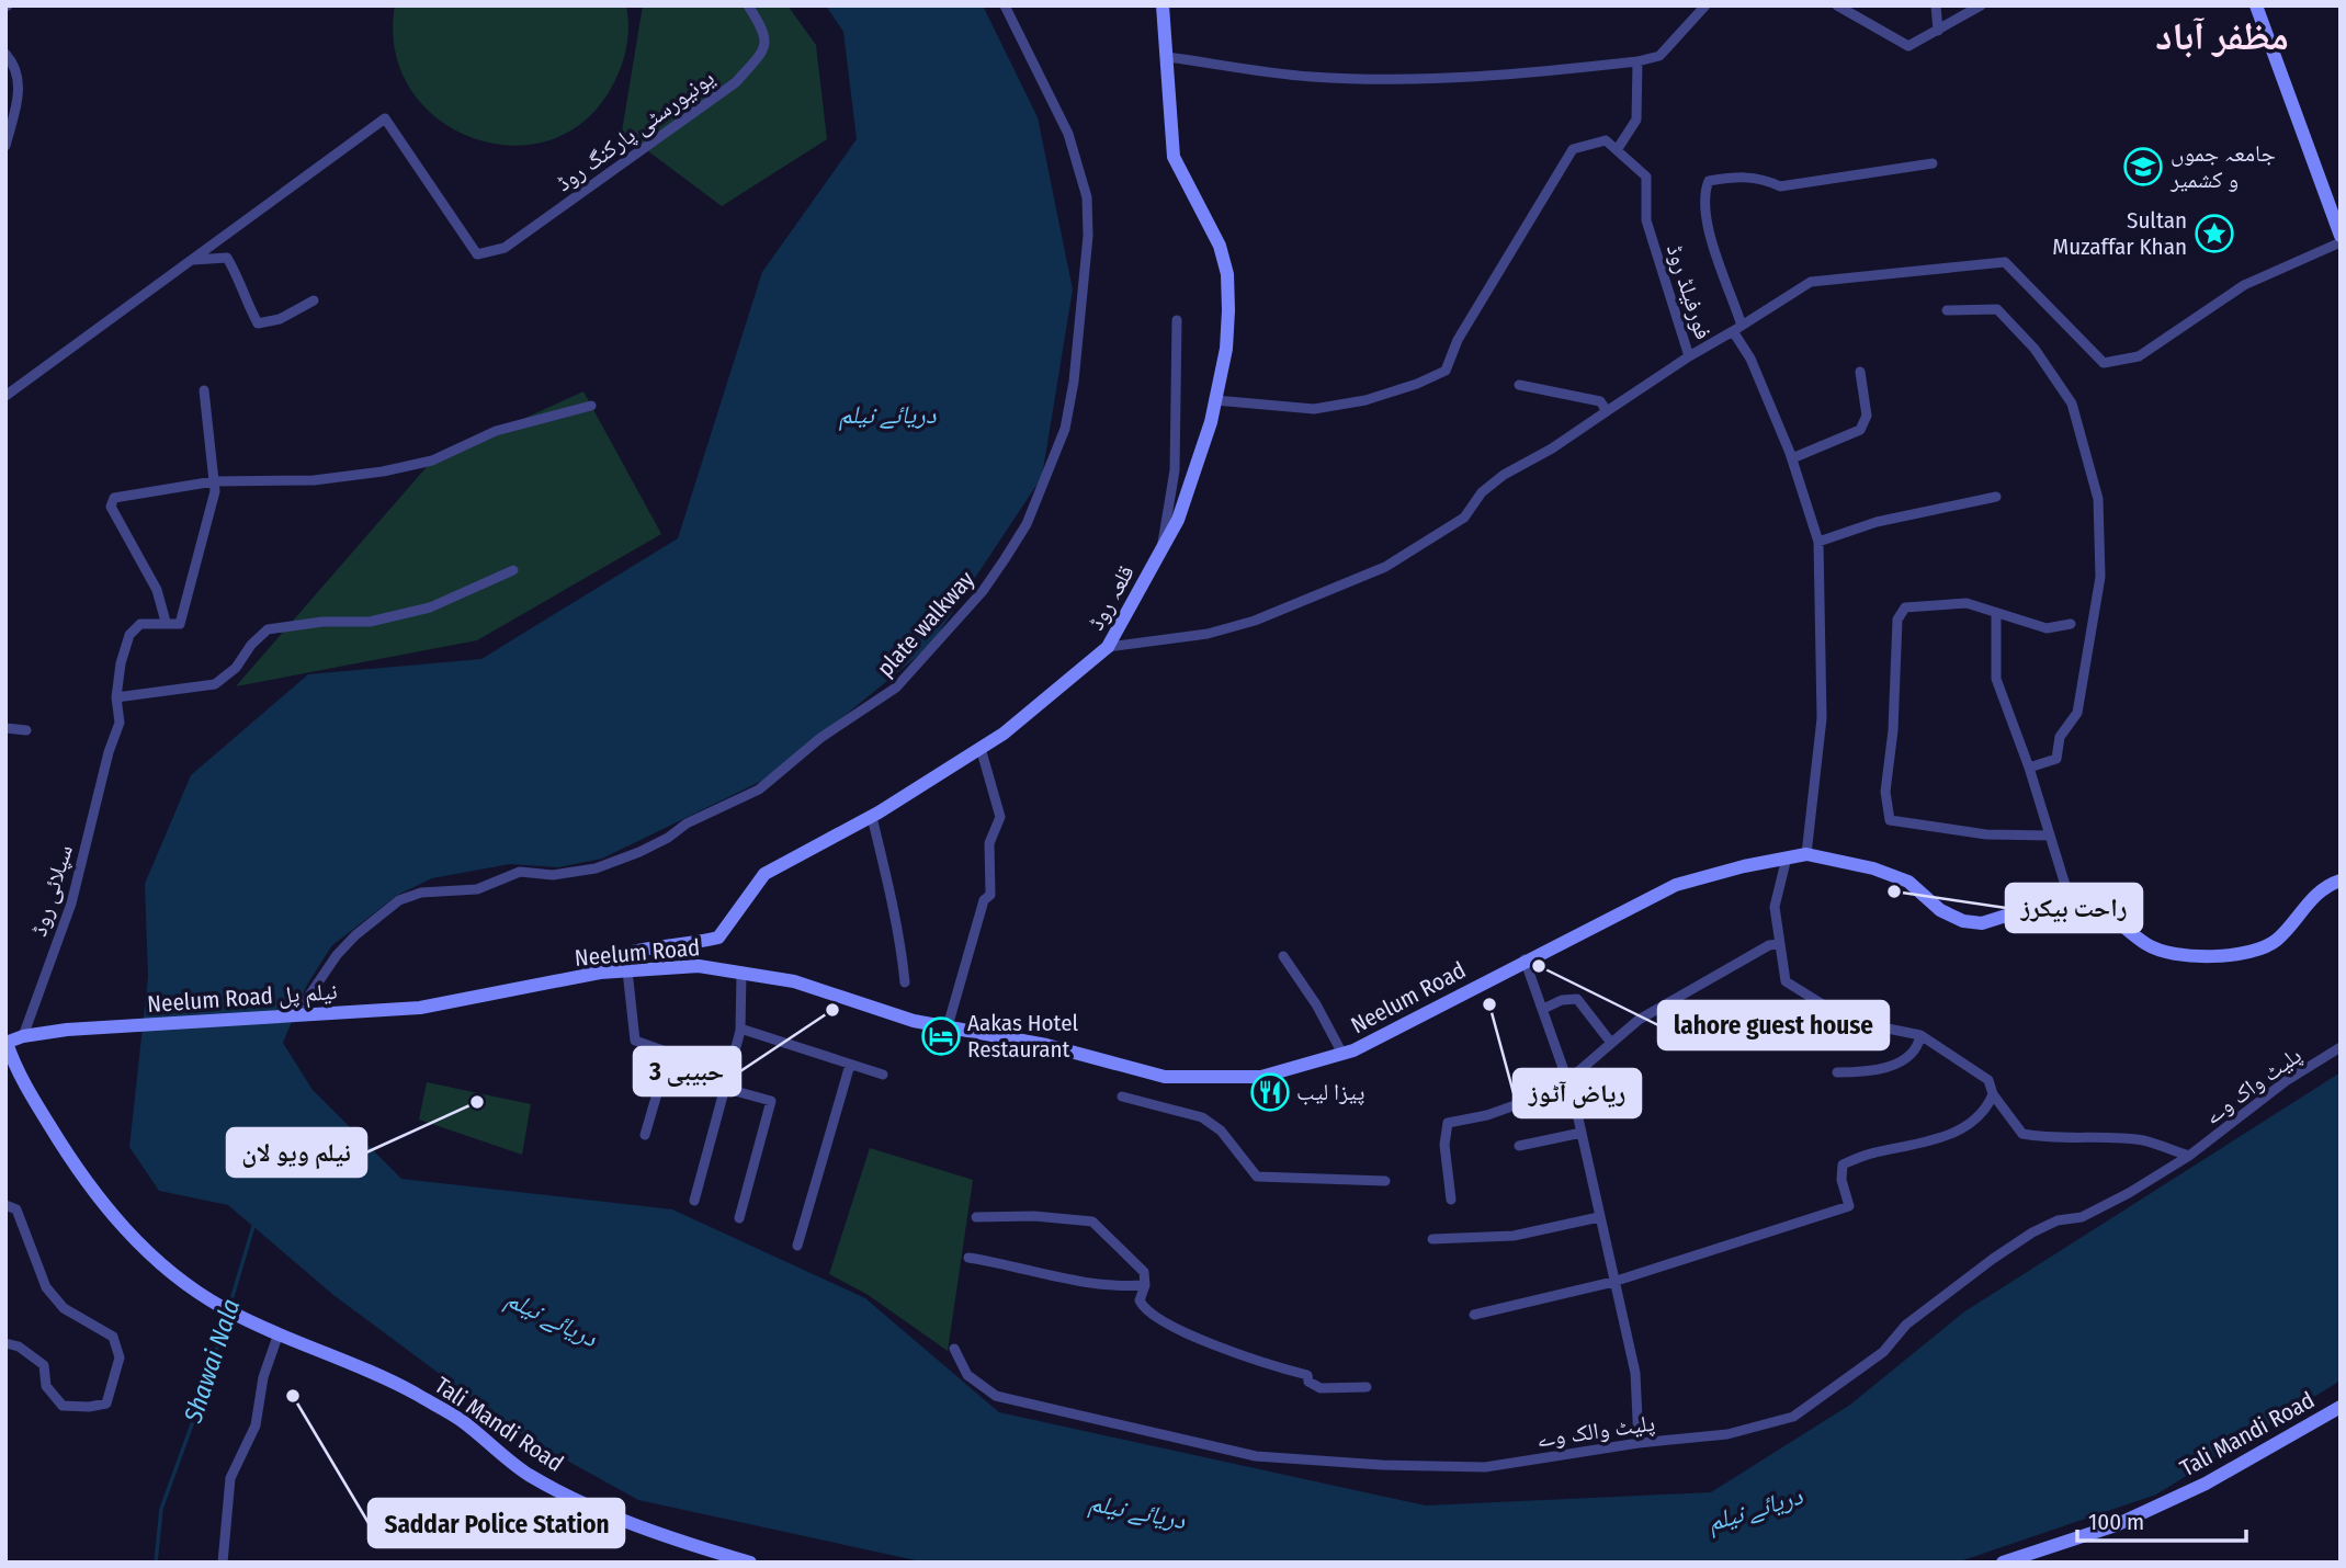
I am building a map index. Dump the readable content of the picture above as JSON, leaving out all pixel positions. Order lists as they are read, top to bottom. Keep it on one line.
{"streets":{"street":["یونیورسٹی پارکنگ روڈ","فورفیلڈ روڈ","قلعہ روڈ","plate walkway","سپلائی روڈ","Neelum Road","Neelum Road نیلم پل","پلیٹ واک وے","Tali Mandi Road","پلیٹ والک وے"]},"crossings":[["فورفیلڈ روڈ","Neelum Road"],["قلعہ روڈ","Neelum Road"],["plate walkway","Neelum Road نیلم پل"],["سپلائی روڈ","Neelum Road نیلم پل"],["Neelum Road","Neelum Road نیلم پل"],["پلیٹ واک وے","پلیٹ والک وے"]],"districts":["مظفر آباد"],"water":["دریائے نیلم","Shawai Nala"],"places":{"school or university":["جامعہ جموں و کشمیر"],"place":["Sultan Muzaffar Khan"],"other":["راحت بیکرز","lahore guest house","ریاض آٹوز","حبیبی 3","نیلم ویو لان","Saddar Police Station"],"hotel":["Aakas Hotel Restaurant"],"restaurant":["پیزا لیب"]},"scale_bar":"100 m"}
